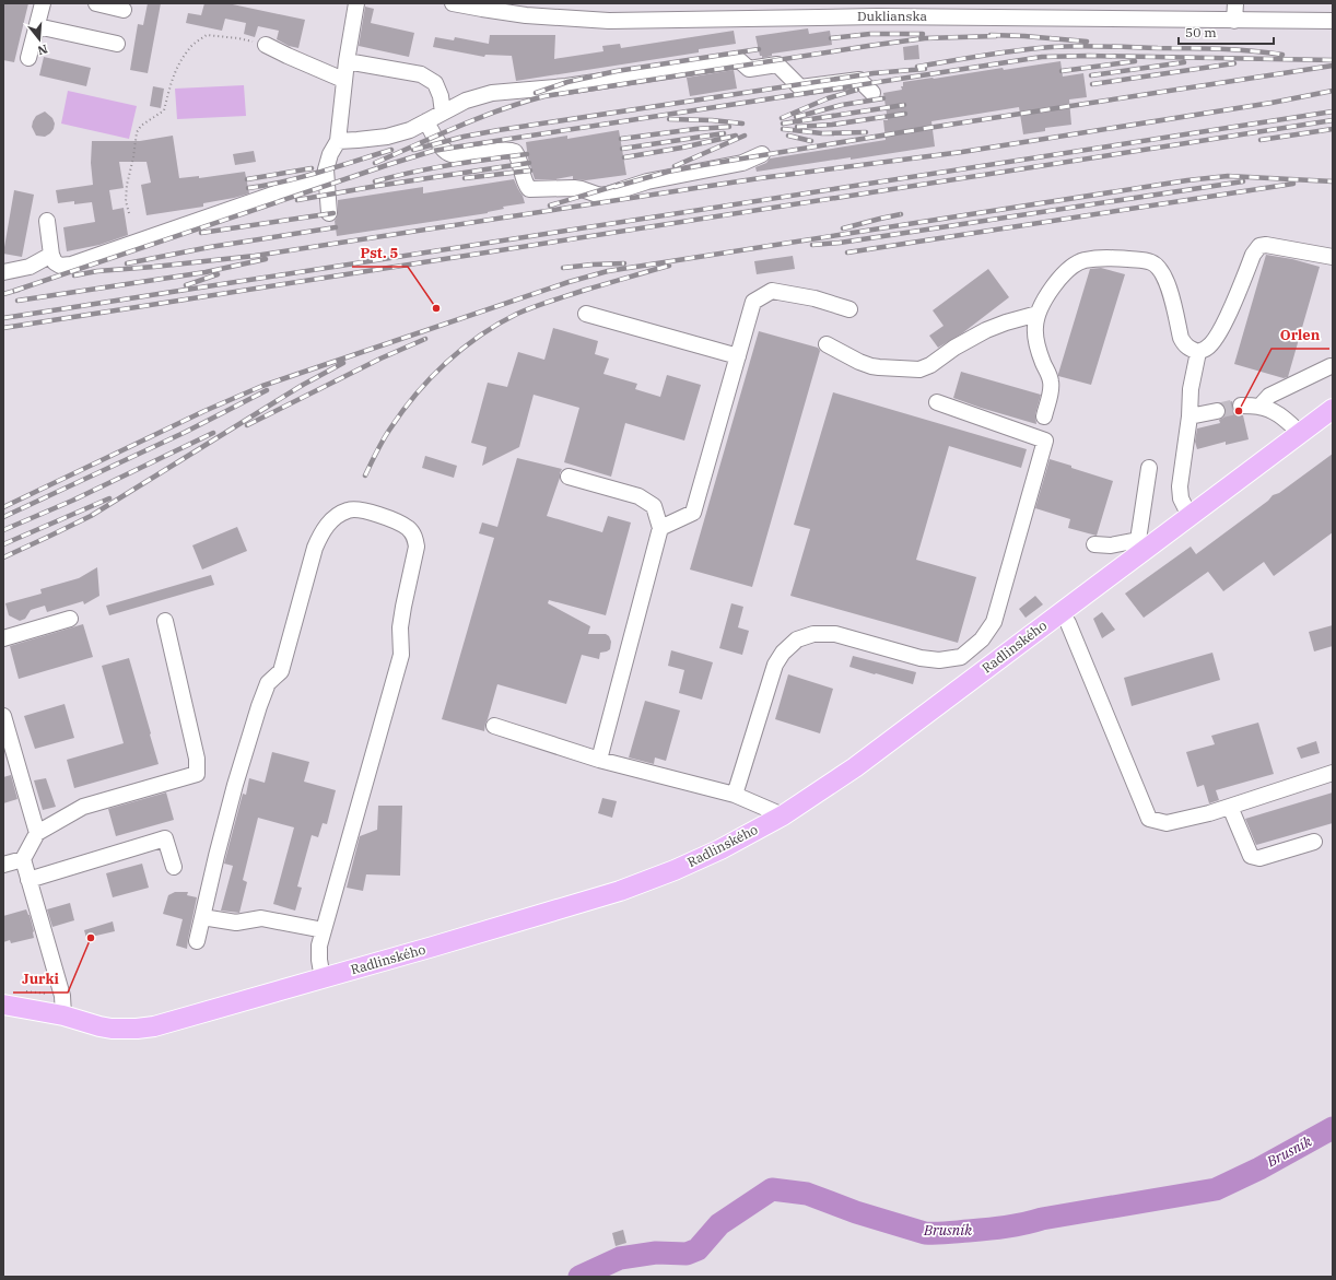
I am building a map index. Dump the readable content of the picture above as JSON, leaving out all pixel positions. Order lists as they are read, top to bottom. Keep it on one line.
{"streets":{"main road":["Radlinského"],"street":["Duklianska"]},"water":["Brusník"],"places":["Pst. 5","Orlen","Jurki"],"scale_bar":"50 m","north":"bottom"}
